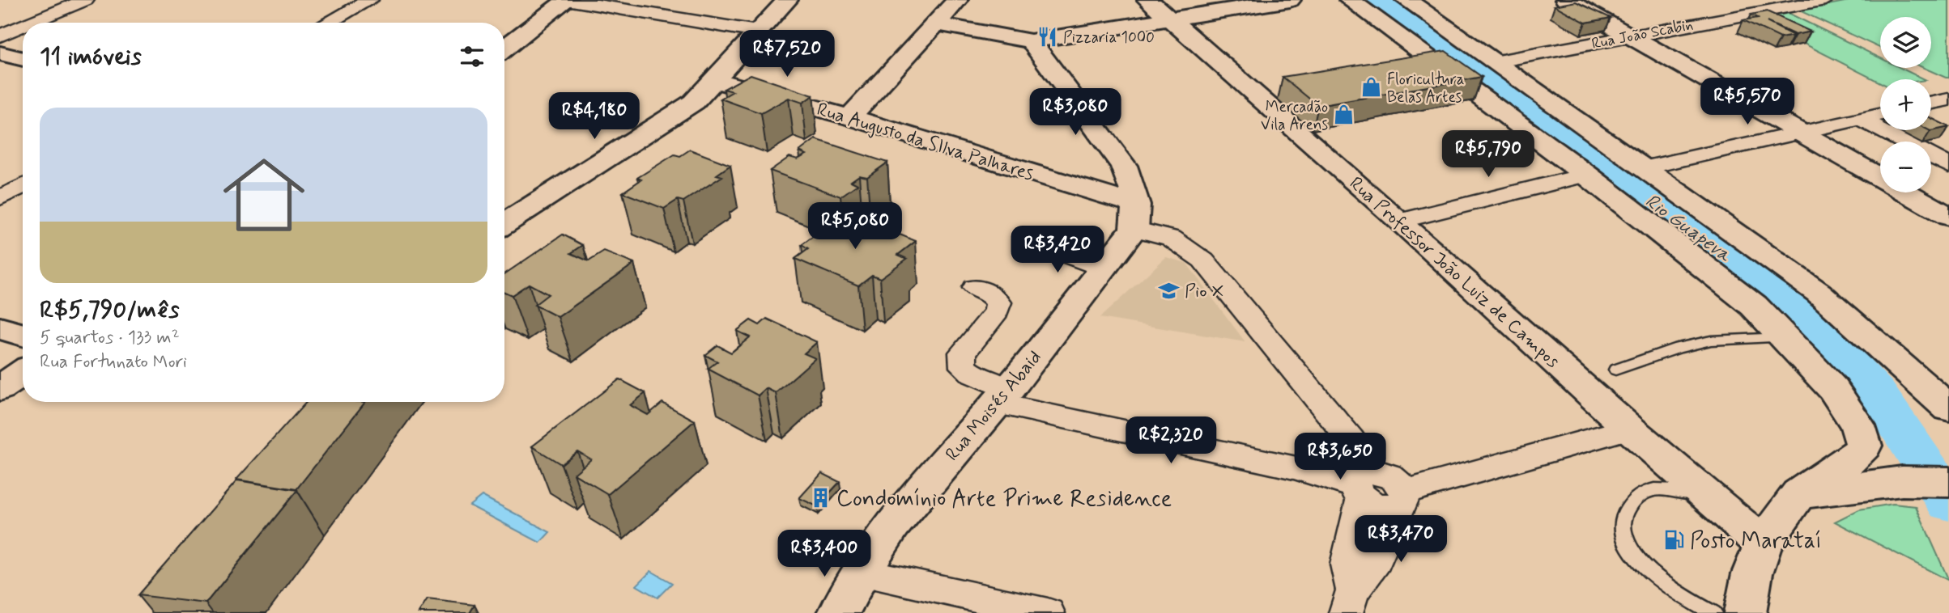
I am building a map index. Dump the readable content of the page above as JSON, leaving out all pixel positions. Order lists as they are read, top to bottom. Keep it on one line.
{"streets":{"street":["Rua João Scabin","Rua Augusto da SIlva Palhares","Rua Professor João Luiz de Campos","Rua Moisés Abaid"]},"crossings":[["Rua Augusto da SIlva Palhares","Rua Moisés Abaid"]],"water":["Rio Guapeva"],"places":{"restaurant":["Pizzaria 1000"],"shop":["Floricultura Belas Artes","Mercadão Vila Arens"],"school or university":["Pio X"],"building":["Condomínio Arte Prime Residence"],"fuel station":["Posto Marataí"]},"page":{"map_buttons":["+","−"],"heading":"11 imóveis","price":["R$7,520","R$5,570","R$3,080","R$4,180","R$5,790","R$5,080","R$3,420","R$2,320","R$3,650","R$3,470","R$3,400"],"list":[{"name":"R$5,790/mês","note":"5 quartos · 133 m² · Rua Fortunato Mori"}]}}
